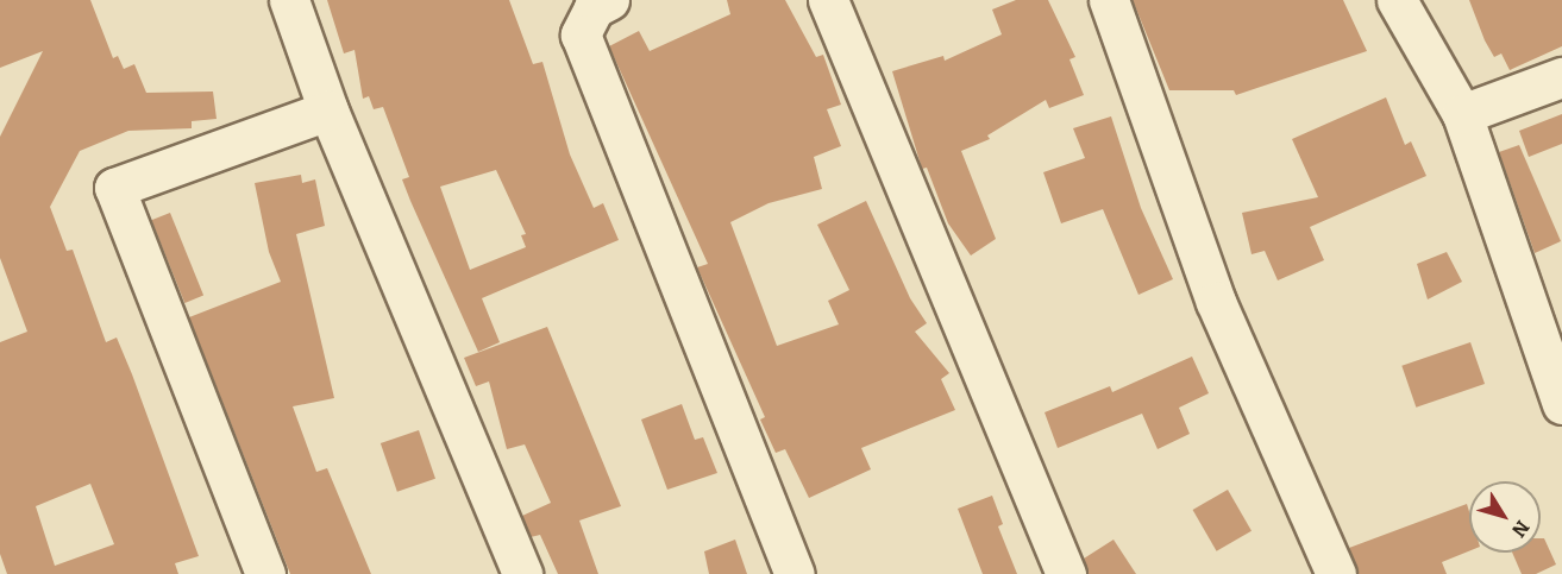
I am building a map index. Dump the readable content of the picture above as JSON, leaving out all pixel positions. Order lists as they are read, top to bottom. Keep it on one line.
{"north":"bottom right"}
